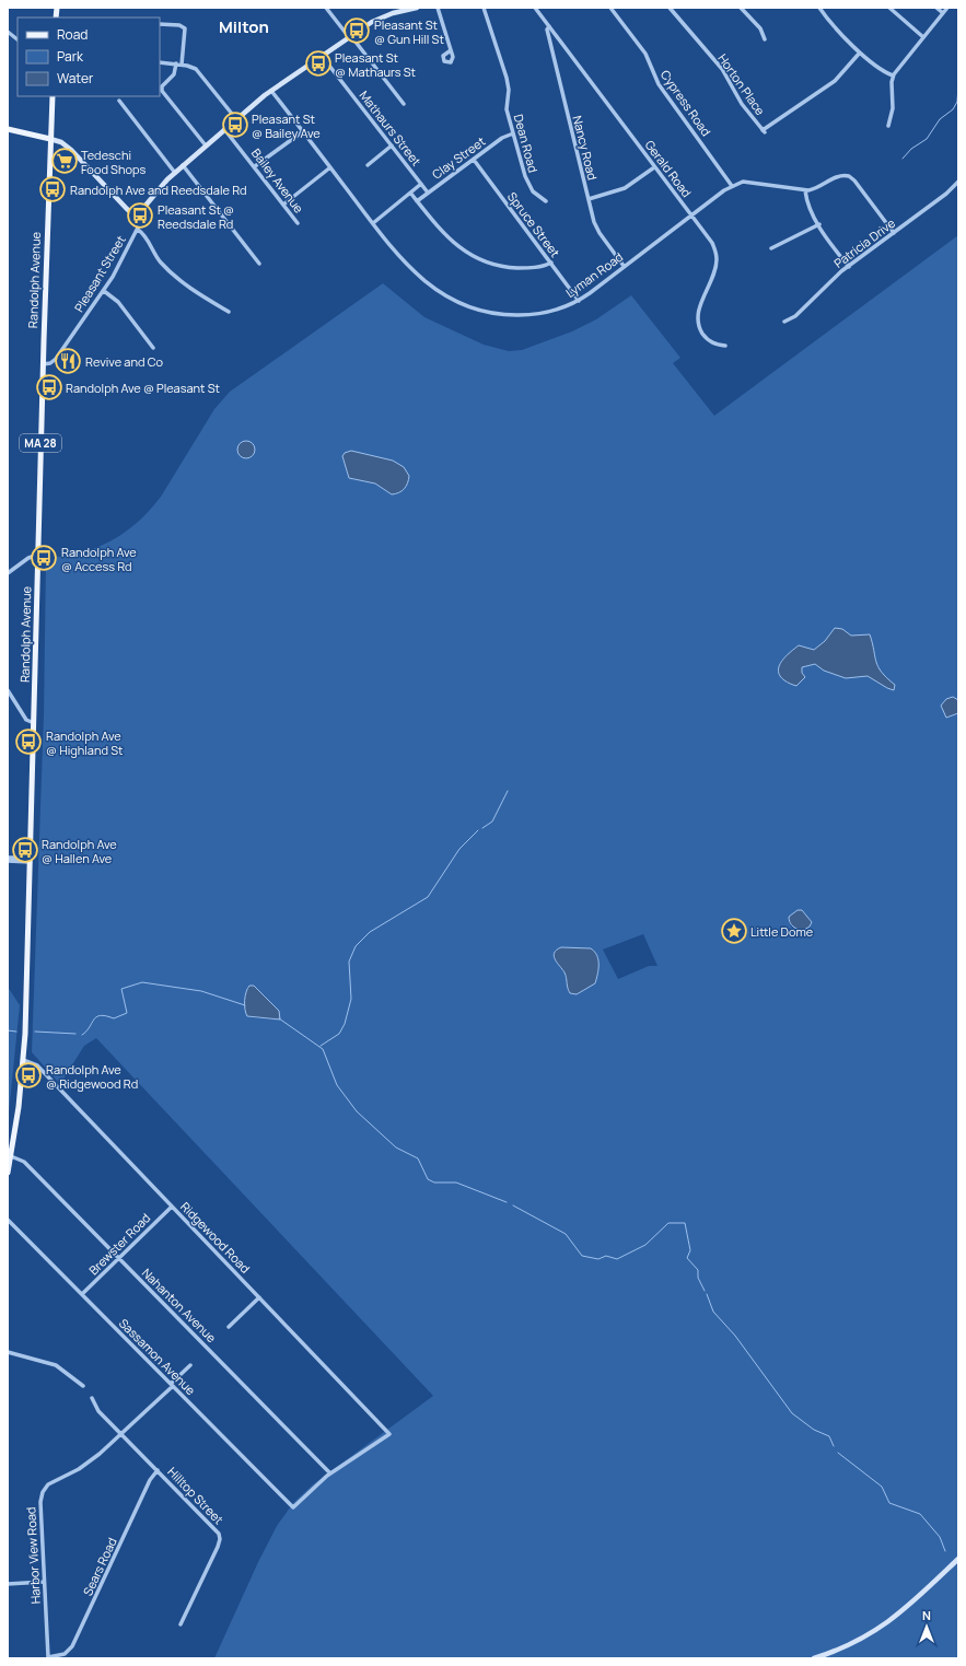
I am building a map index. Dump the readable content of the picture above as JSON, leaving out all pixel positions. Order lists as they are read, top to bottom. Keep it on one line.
{"streets":{"main road":["Randolph Avenue","MA 28"],"street":["Horton Place","Cypress Road","Mathaurs Street","Dean Road","Nancy Road","Clay Street","Gerald Road","Bailey Avenue","Spruce Street","Patricia Drive","Pleasant Street","Lyman Road","Ridgewood Road","Brewster Road","Nahanton Avenue","Sassamon Avenue","Hilltop Street","Harbor View Road","Sears Road"]},"crossings":[["Cypress Road","Lyman Road"],["Mathaurs Street","Clay Street"],["Dean Road","Clay Street"],["Nancy Road","Gerald Road"],["Nancy Road","Lyman Road"],["Clay Street","Spruce Street"],["Gerald Road","Lyman Road"],["Spruce Street","Lyman Road"],["Patricia Drive","Lyman Road"],["Pleasant Street","Randolph Avenue"],["Randolph Avenue","Ridgewood Road"],["Randolph Avenue","Nahanton Avenue"],["Ridgewood Road","Brewster Road"],["Ridgewood Road","Nahanton Avenue"],["Ridgewood Road","Sassamon Avenue"],["Brewster Road","Nahanton Avenue"],["Brewster Road","Sassamon Avenue"],["Nahanton Avenue","Sassamon Avenue"],["Sassamon Avenue","Harbor View Road"],["Hilltop Street","Harbor View Road"],["Hilltop Street","Sears Road"],["Harbor View Road","Sears Road"]],"districts":["Milton"],"places":{"bus stop":["Pleasant St @ Gun Hill St","Pleasant St @ Mathaurs St","Pleasant St @ Bailey Ave","Randolph Ave and Reedsdale Rd","Pleasant St @ Reedsdale Rd","Randolph Ave @ Pleasant St","Randolph Ave @ Access Rd","Randolph Ave @ Highland St","Randolph Ave @ Hallen Ave","Randolph Ave @ Ridgewood Rd"],"supermarket":["Tedeschi Food Shops"],"restaurant":["Revive and Co"],"place":["Little Dome"]},"legend":["Road","Park","Water"],"north":"top"}
